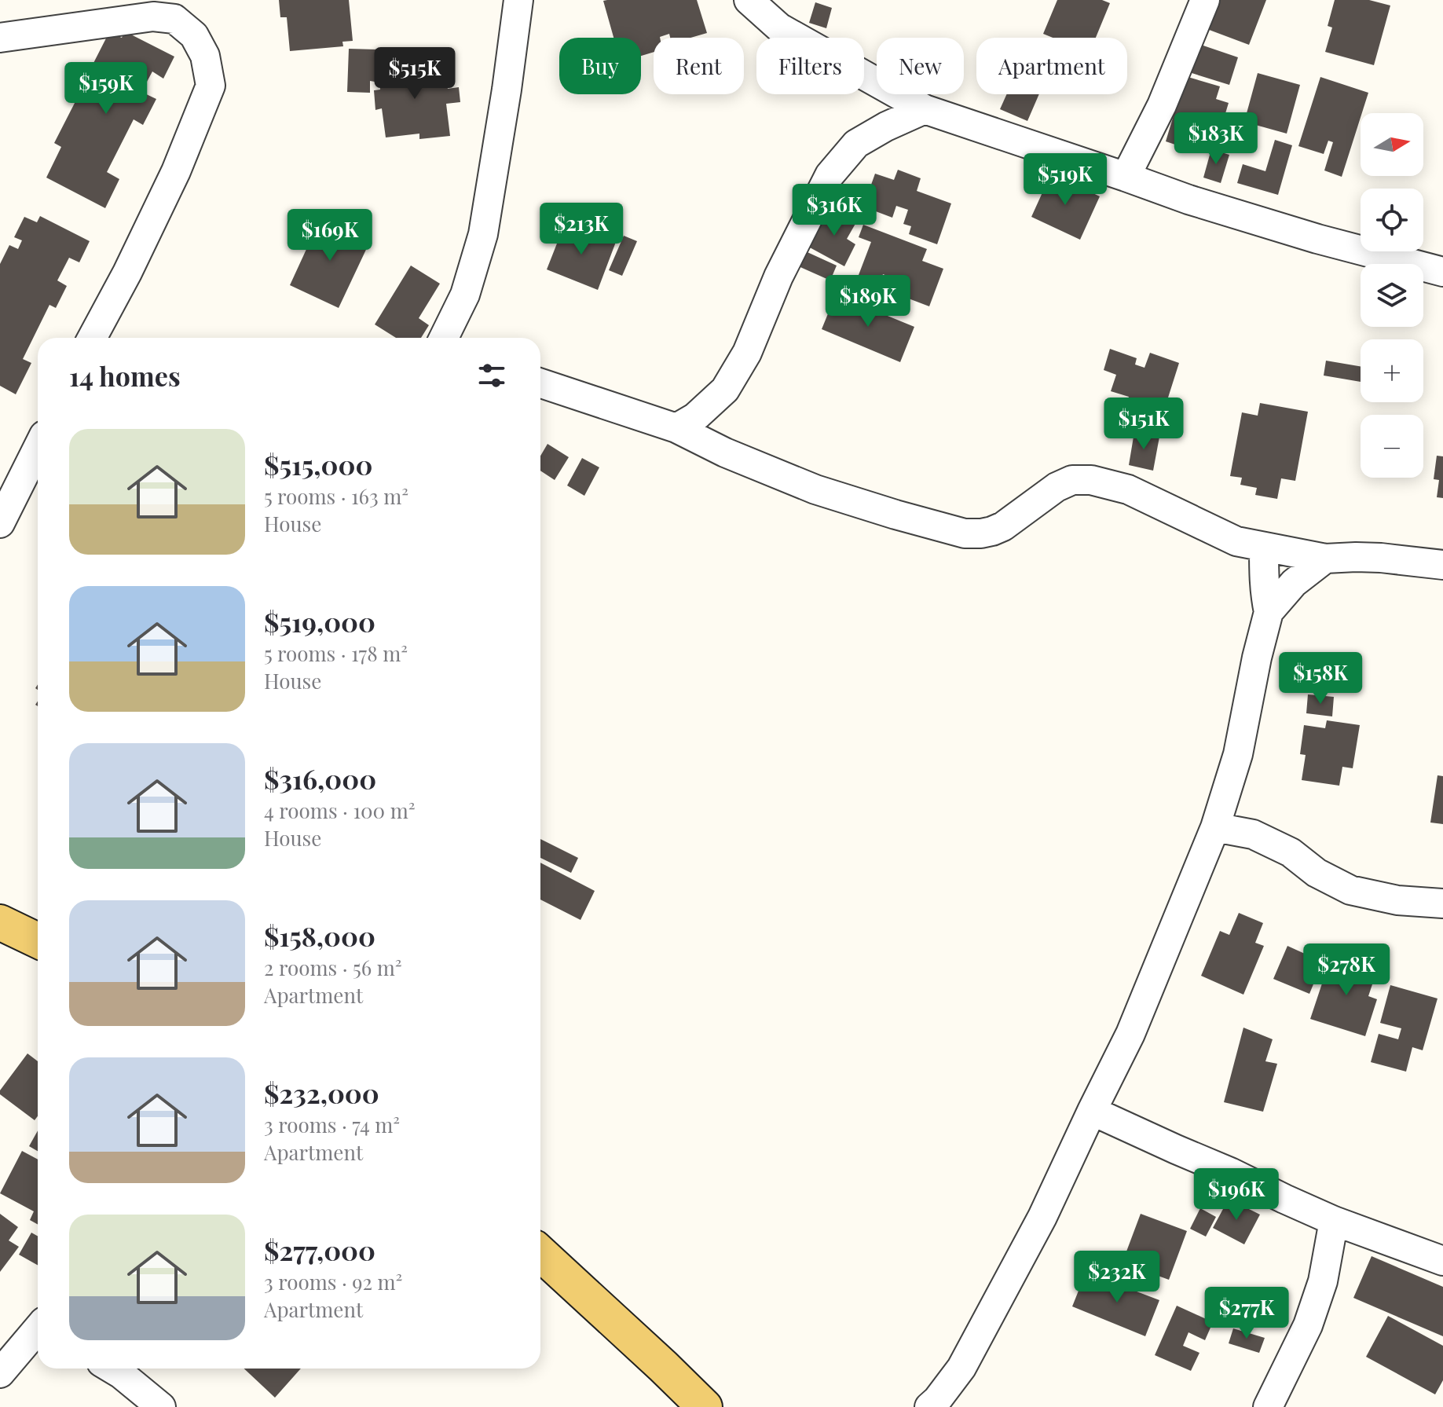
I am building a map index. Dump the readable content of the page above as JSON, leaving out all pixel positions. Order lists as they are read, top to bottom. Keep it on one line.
{"north":"right","page":{"chip":["Buy","Rent","Filters","New","Apartment"],"price":["$515K","$159K","$183K","$519K","$316K","$213K","$169K","$189K","$151K","$158K","$278K","$196K","$232K","$277K"],"map_buttons":["+","−"],"heading":"14 homes","list":[{"name":"$515,000","note":"5 rooms · 163 m² · House"},{"name":"$519,000","note":"5 rooms · 178 m² · House"},{"name":"$316,000","note":"4 rooms · 100 m² · House"},{"name":"$158,000","note":"2 rooms · 56 m² · Apartment"},{"name":"$232,000","note":"3 rooms · 74 m² · Apartment"},{"name":"$277,000","note":"3 rooms · 92 m² · Apartment"}]}}
